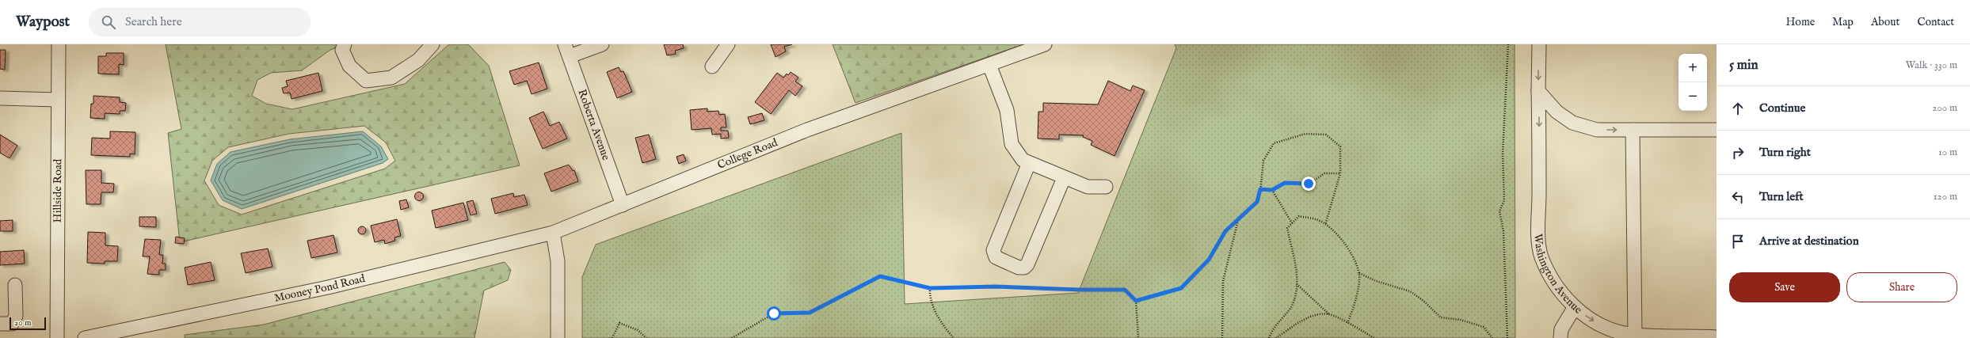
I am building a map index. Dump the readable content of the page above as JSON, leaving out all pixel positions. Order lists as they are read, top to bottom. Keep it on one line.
{"streets":{"street":["Roberta Avenue","College Road","Hillside Road","Washington Avenue","Mooney Pond Road"]},"crossings":[["Roberta Avenue","College Road"],["College Road","Mooney Pond Road"]],"scale_bar":"20 m","page":{"header":"Waypost","search":"Search here","nav":["Home","Map","About","Contact"],"heading":["5 min","Walk · 330 m"],"map_buttons":["+","−"],"list":[["Continue","200 m"],["Turn right","10 m"],["Turn left","120 m"],"Arrive at destination"],"buttons":["Save","Share"],"scale":"20 m"}}
